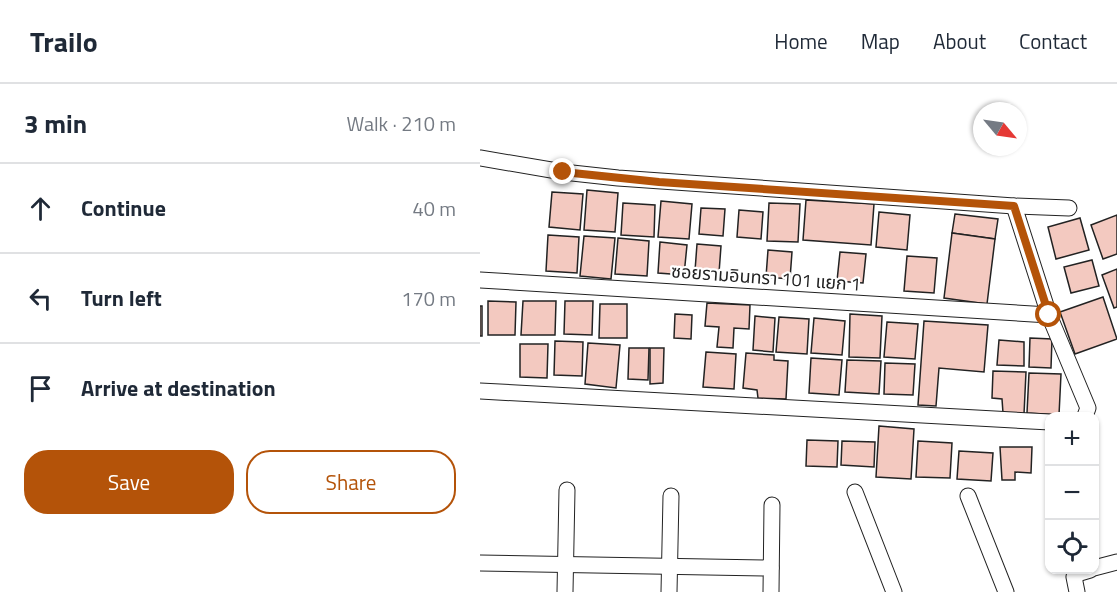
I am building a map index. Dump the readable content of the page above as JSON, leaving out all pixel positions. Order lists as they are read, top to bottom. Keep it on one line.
{"streets":{"street":["ซอยรามอินทรา 101 แยก 1"]},"north":"bottom right","page":{"header":"Trailo","nav":["Home","Map","About","Contact"],"heading":["3 min","Walk · 210 m"],"list":[["Continue","40 m"],["Turn left","170 m"],"Arrive at destination"],"map_buttons":["+","−"],"buttons":["Save","Share"]}}
